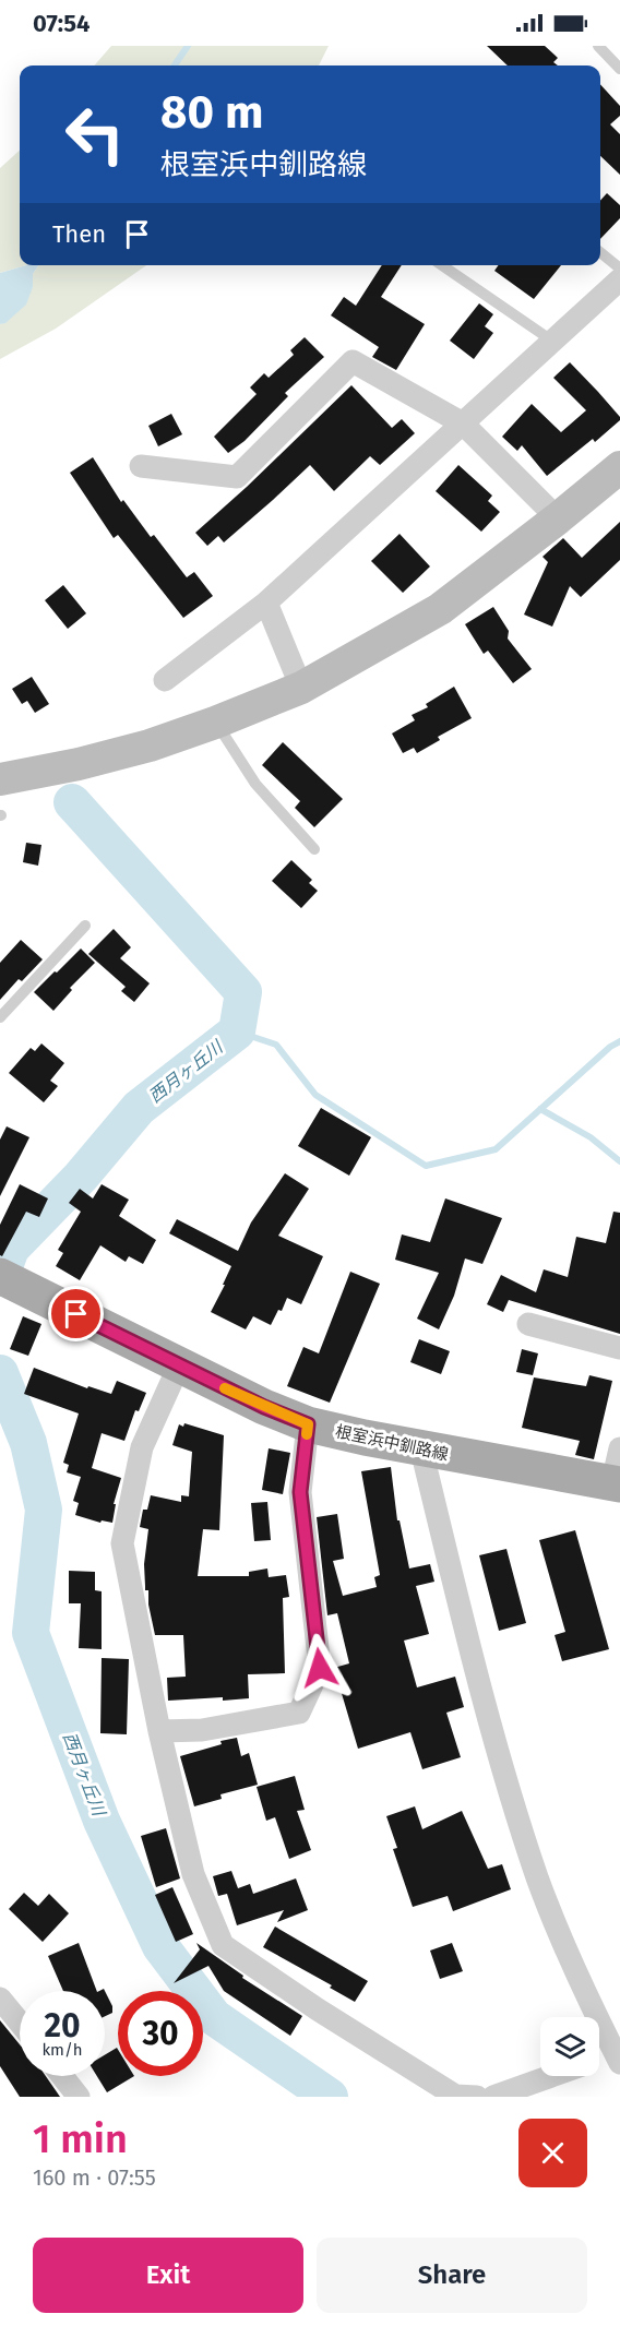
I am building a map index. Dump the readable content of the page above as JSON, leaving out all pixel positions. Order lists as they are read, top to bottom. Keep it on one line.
{"streets":{"main road":["根室浜中釧路線"]},"water":["西月ヶ丘川"],"page":{"status":"07:54","turn":["80 m","根室浜中釧路線"],"then":"Then","speed":"20 km/h","limit":"30","heading":["1 min","160 m · 07:55"],"buttons":["Exit","Share"]}}
